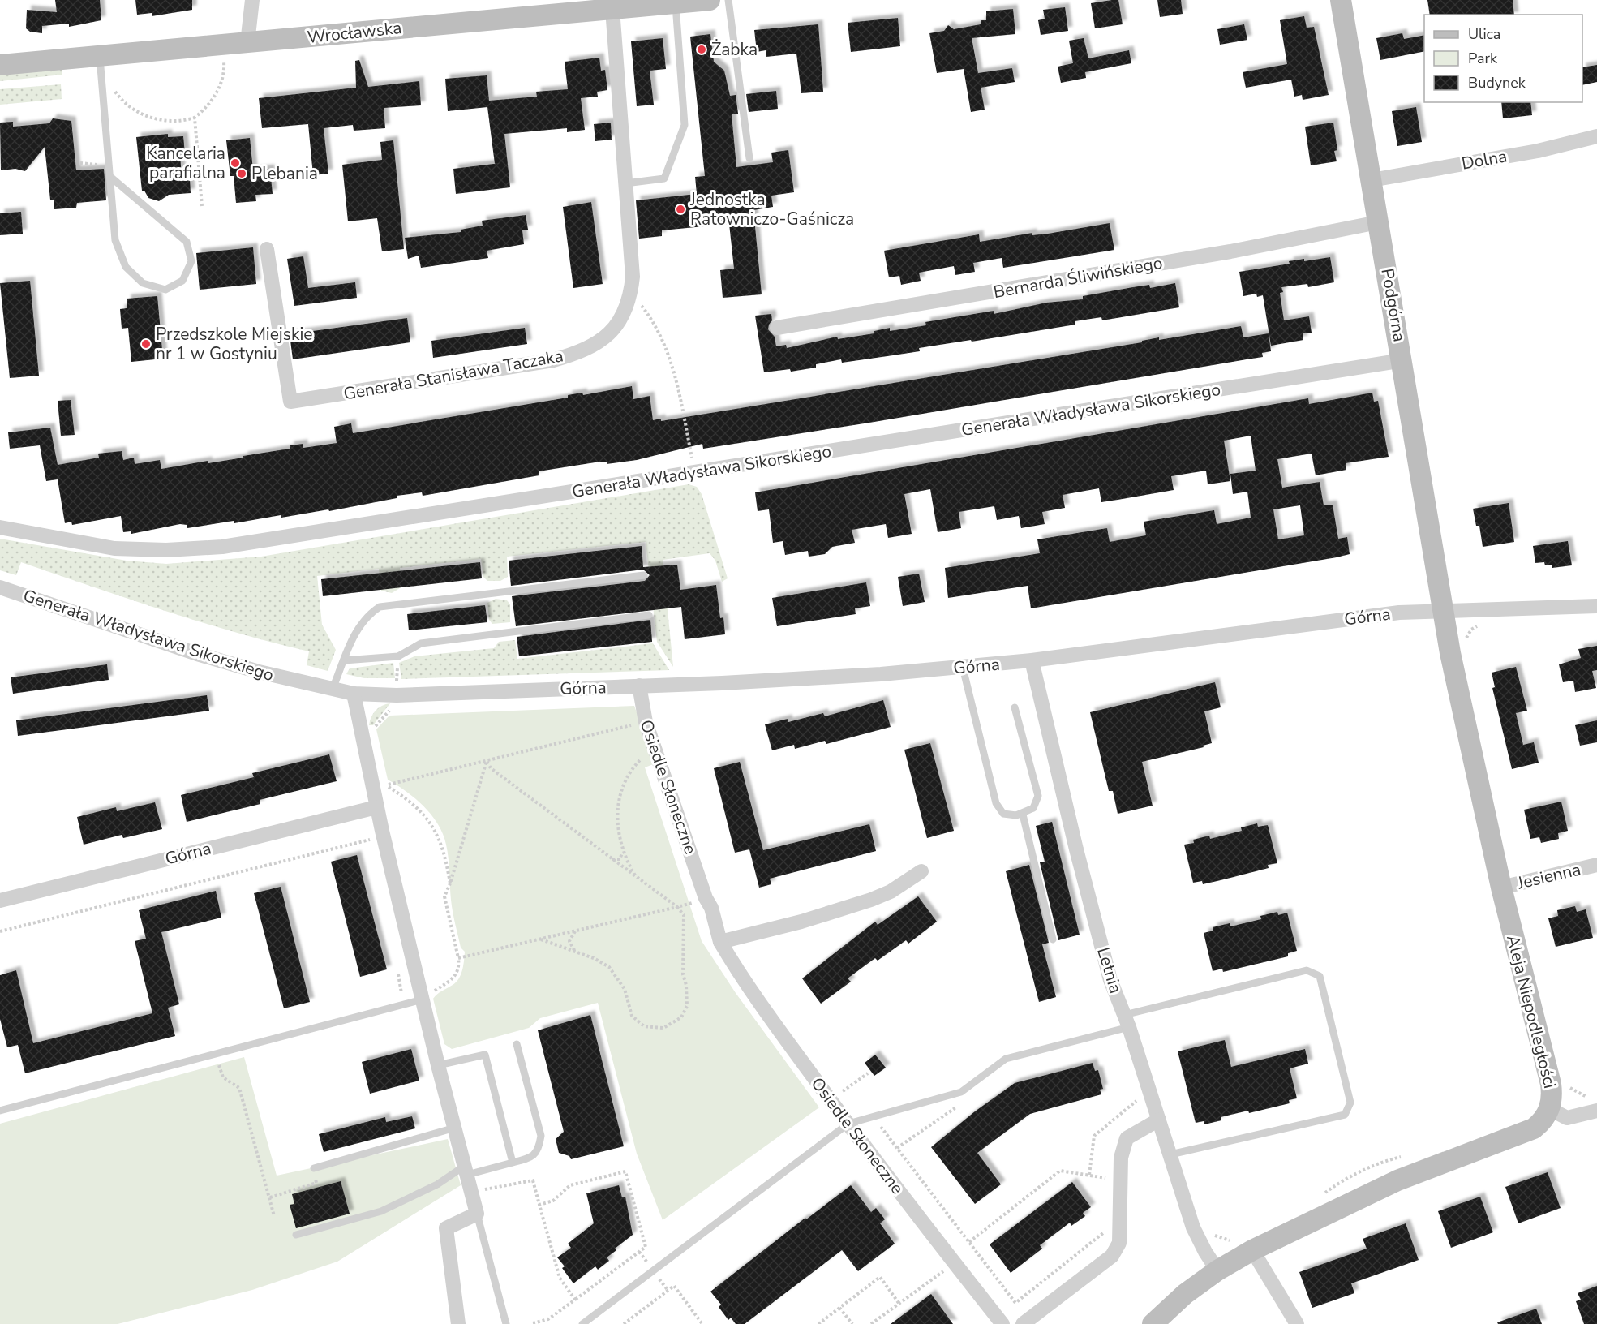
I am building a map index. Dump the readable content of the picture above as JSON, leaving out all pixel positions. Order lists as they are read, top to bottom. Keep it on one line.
{"streets":{"street":["Wrocławska","Dolna","Bernarda Śliwińskiego","Podgórna","Generała Stanisława Taczaka","Generała Władysława Sikorskiego","Górna","Osiedle Słoneczne","Jesienna","Letnia","Aleja Niepodległości"]},"crossings":[["Wrocławska","Generała Stanisława Taczaka"],["Dolna","Podgórna"],["Bernarda Śliwińskiego","Podgórna"],["Podgórna","Generała Władysława Sikorskiego"],["Podgórna","Górna"],["Podgórna","Aleja Niepodległości"],["Generała Władysława Sikorskiego","Górna"],["Górna","Osiedle Słoneczne"],["Górna","Letnia"],["Górna","Aleja Niepodległości"],["Jesienna","Aleja Niepodległości"],["Letnia","Aleja Niepodległości"]],"places":["Żabka","Kancelaria parafialna","Plebania","Jednostka Ratowniczo-Gaśnicza","Przedszkole Miejskie nr 1 w Gostyniu"],"legend":["Ulica","Park","Budynek"]}
